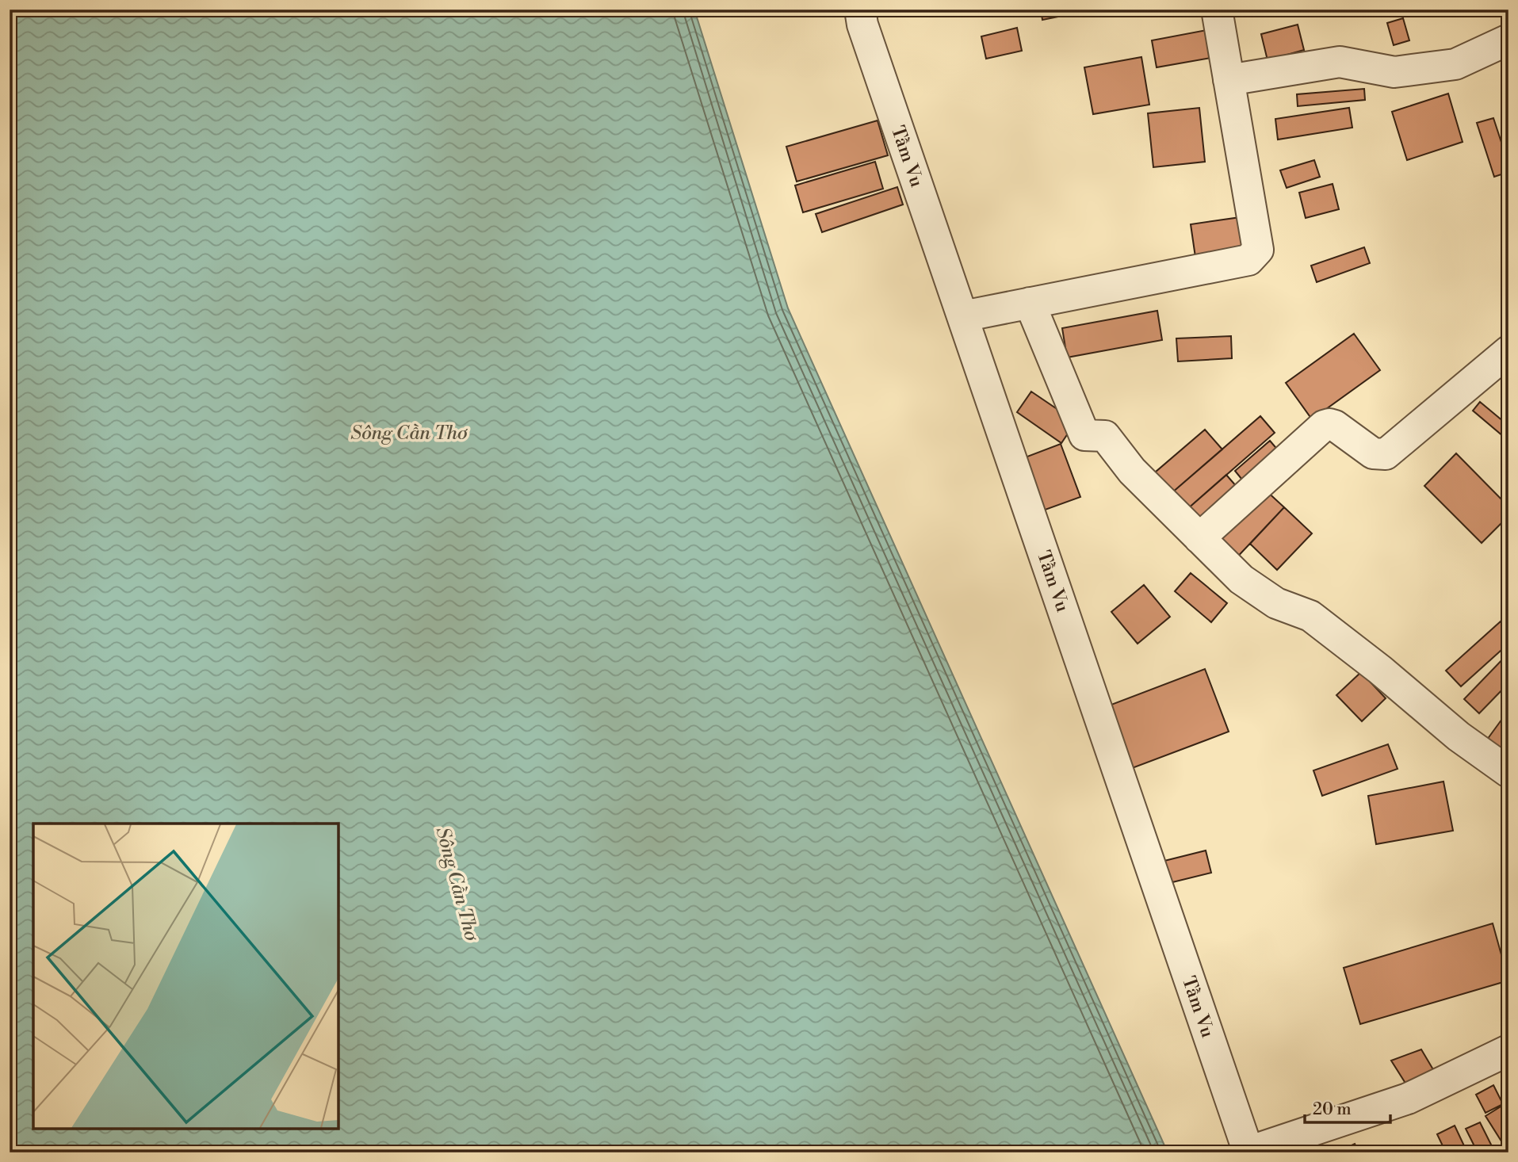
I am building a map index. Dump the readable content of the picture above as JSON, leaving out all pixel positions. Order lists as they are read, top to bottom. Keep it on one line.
{"streets":{"street":["Tầm Vu"]},"water":["Sông Cần Thơ"],"scale_bar":"20 m"}
